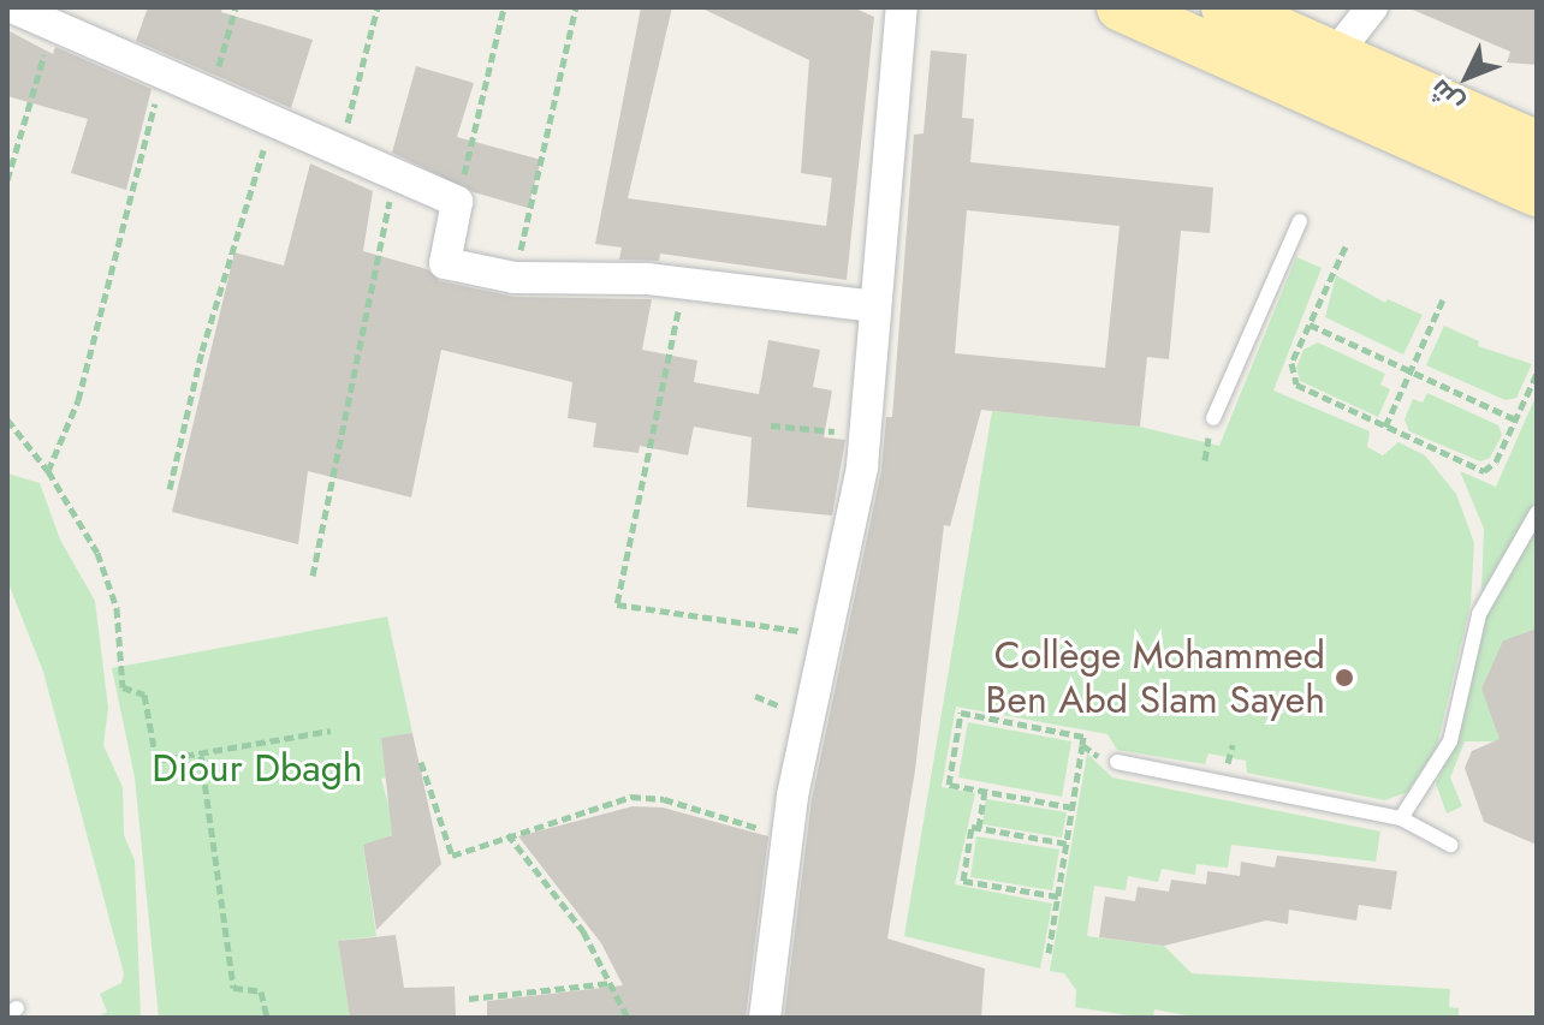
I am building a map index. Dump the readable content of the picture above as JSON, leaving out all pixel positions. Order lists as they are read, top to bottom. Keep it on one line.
{"parks":["Diour Dbagh"],"places":["Collège Mohammed Ben Abd Slam Sayeh"],"north":"bottom left"}
